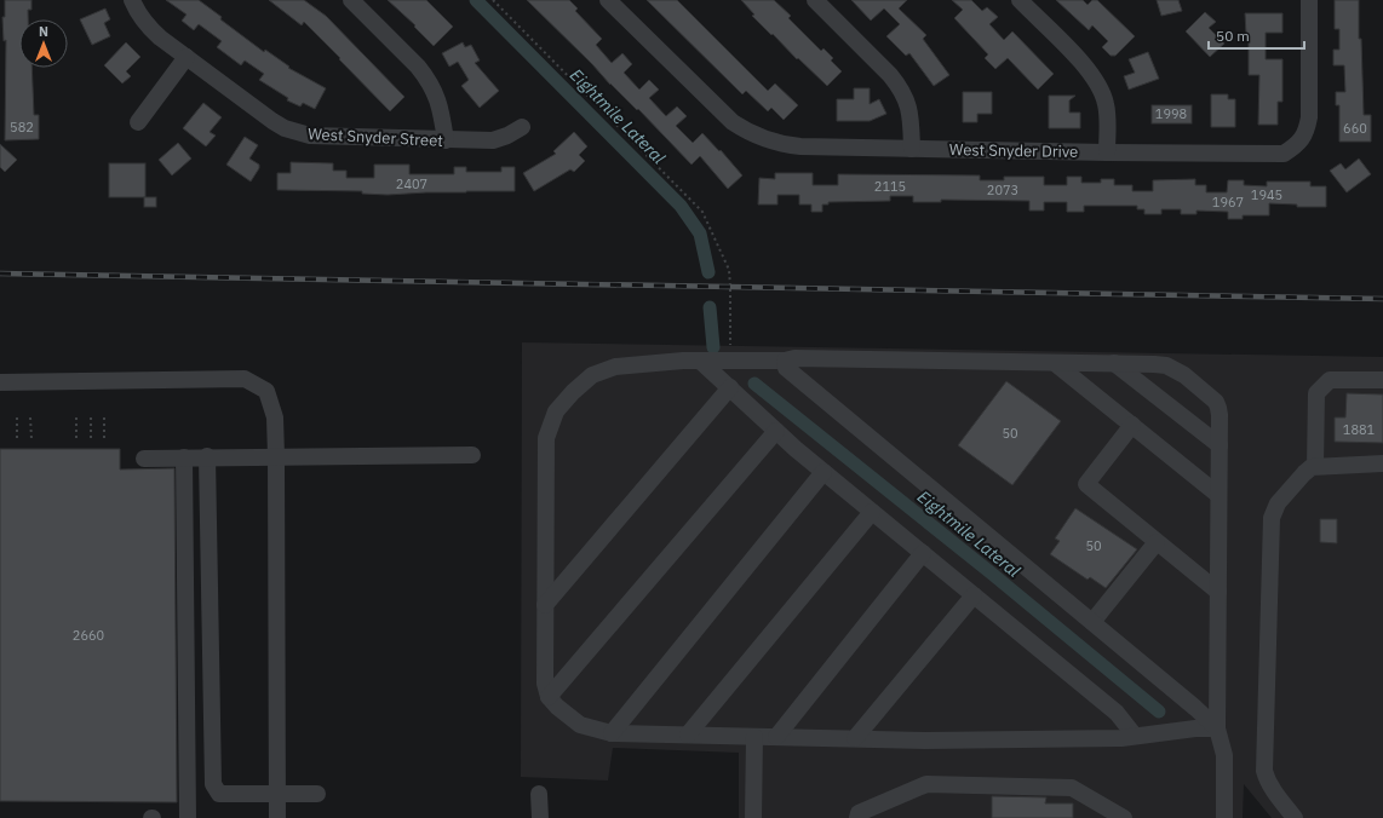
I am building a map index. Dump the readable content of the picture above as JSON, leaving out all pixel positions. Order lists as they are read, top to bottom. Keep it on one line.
{"streets":{"street":["West Snyder Street","West Snyder Drive"]},"water":["Eightmile Lateral"],"house_numbers":["1998","582","660","2407","2115","2073","1945","1967","1881","50","50","2660"],"scale_bar":"50 m","north":"top"}
